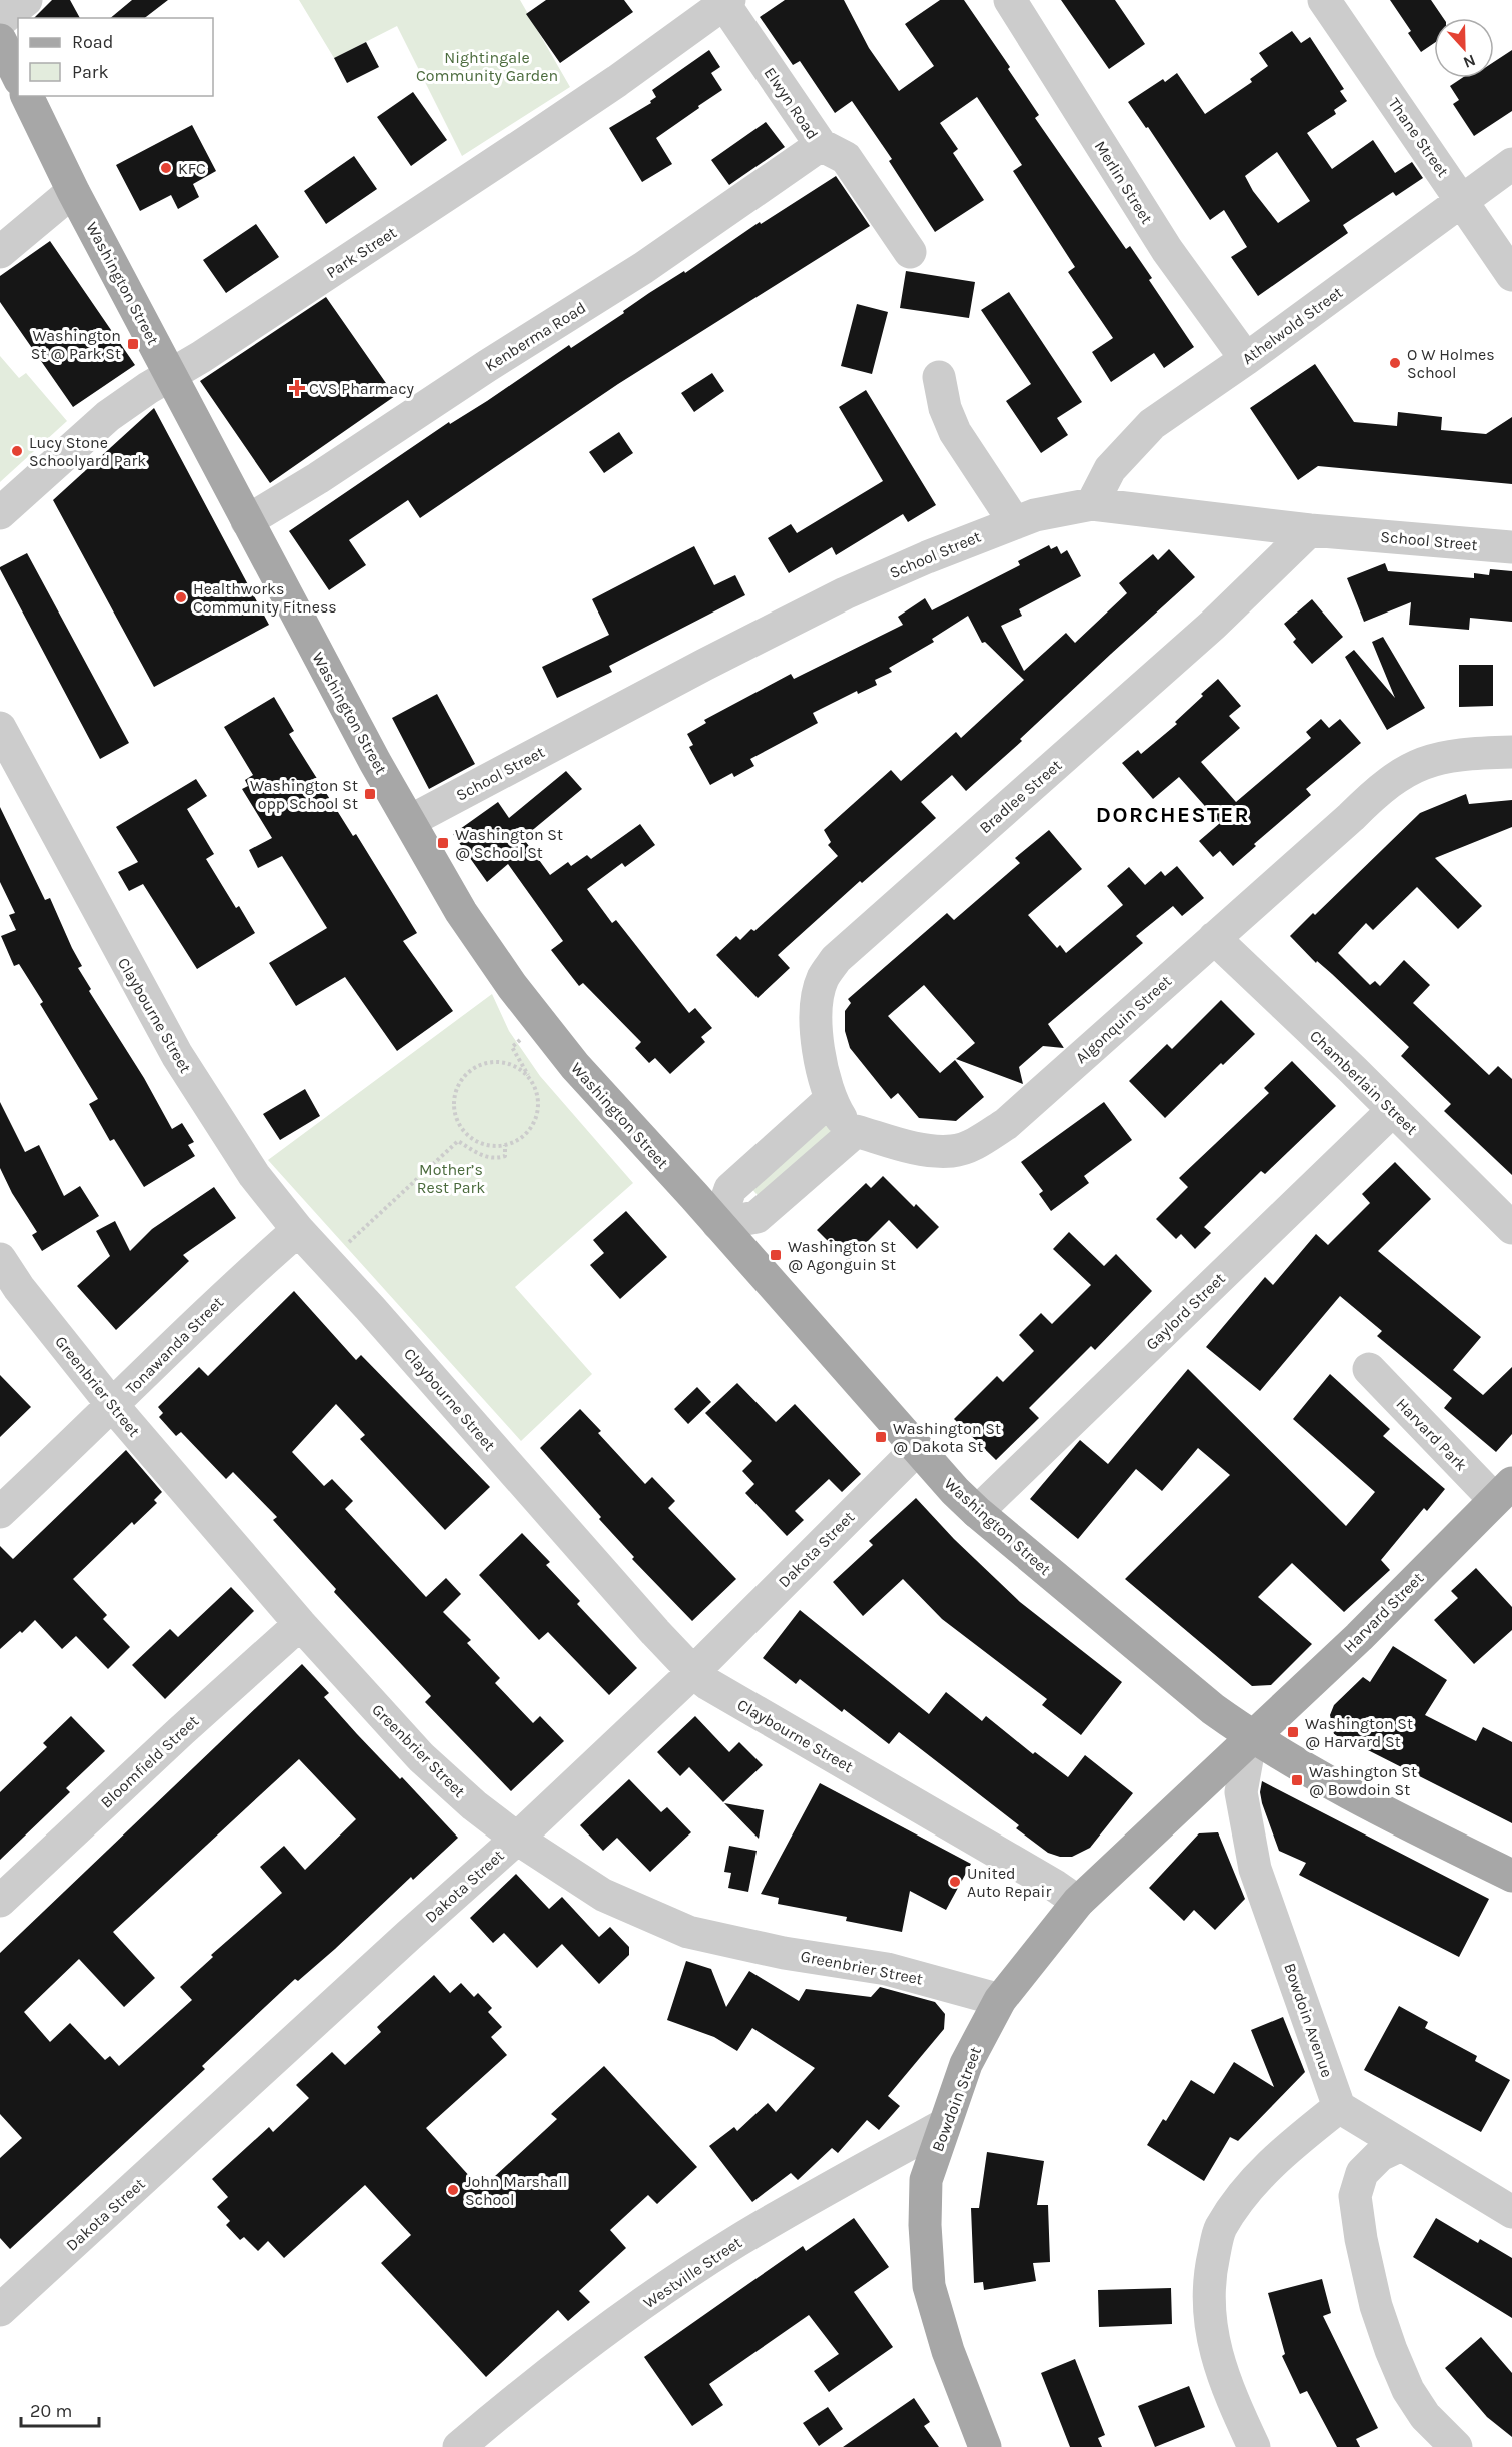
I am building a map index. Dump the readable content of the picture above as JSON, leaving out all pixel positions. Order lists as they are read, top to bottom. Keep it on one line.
{"streets":{"main road":["Washington Street","Harvard Street","Bowdoin Street"],"street":["Elwyn Road","Thane Street","Merlin Street","Park Street","Athelwold Street","Kenberma Road","School Street","Bradlee Street","Claybourne Street","Algonquin Street","Chamberlain Street","Gaylord Street","Tonawanda Street","Greenbrier Street","Harvard Park","Dakota Street","Bloomfield Street","Bowdoin Avenue","Westville Street"]},"crossings":[["Elwyn Road","Park Street"],["Elwyn Road","Kenberma Road"],["Thane Street","Athelwold Street"],["Merlin Street","Athelwold Street"],["Park Street","Washington Street"],["Washington Street","Kenberma Road"],["Washington Street","School Street"],["Washington Street","Gaylord Street"],["Washington Street","Dakota Street"],["Washington Street","Harvard Street"],["Washington Street","Bowdoin Avenue"],["Washington Street","Bowdoin Street"],["Athelwold Street","School Street"],["School Street","Bradlee Street"],["Bradlee Street","Algonquin Street"],["Claybourne Street","Tonawanda Street"],["Claybourne Street","Dakota Street"],["Claybourne Street","Bowdoin Street"],["Algonquin Street","Chamberlain Street"],["Chamberlain Street","Gaylord Street"],["Tonawanda Street","Greenbrier Street"],["Greenbrier Street","Dakota Street"],["Greenbrier Street","Bloomfield Street"],["Greenbrier Street","Bowdoin Street"],["Harvard Park","Harvard Street"],["Harvard Street","Bowdoin Avenue"],["Harvard Street","Bowdoin Street"],["Bowdoin Avenue","Bowdoin Street"],["Bowdoin Street","Westville Street"]],"districts":["DORCHESTER"],"parks":["Nightingale Community Garden","Mother’s Rest Park"],"places":{"other":["KFC","O W Holmes School","Lucy Stone Schoolyard Park","Healthworks Community Fitness","United Auto Repair","John Marshall School"],"transit":["Washington St @ Park St","Washington St opp School St","Washington St @ School St","Washington St @ Agonguin St","Washington St @ Dakota St","Washington St @ Harvard St","Washington St @ Bowdoin St"],"health":["CVS Pharmacy"]},"legend":["Road","Park"],"scale_bar":"20 m","north":"bottom"}
